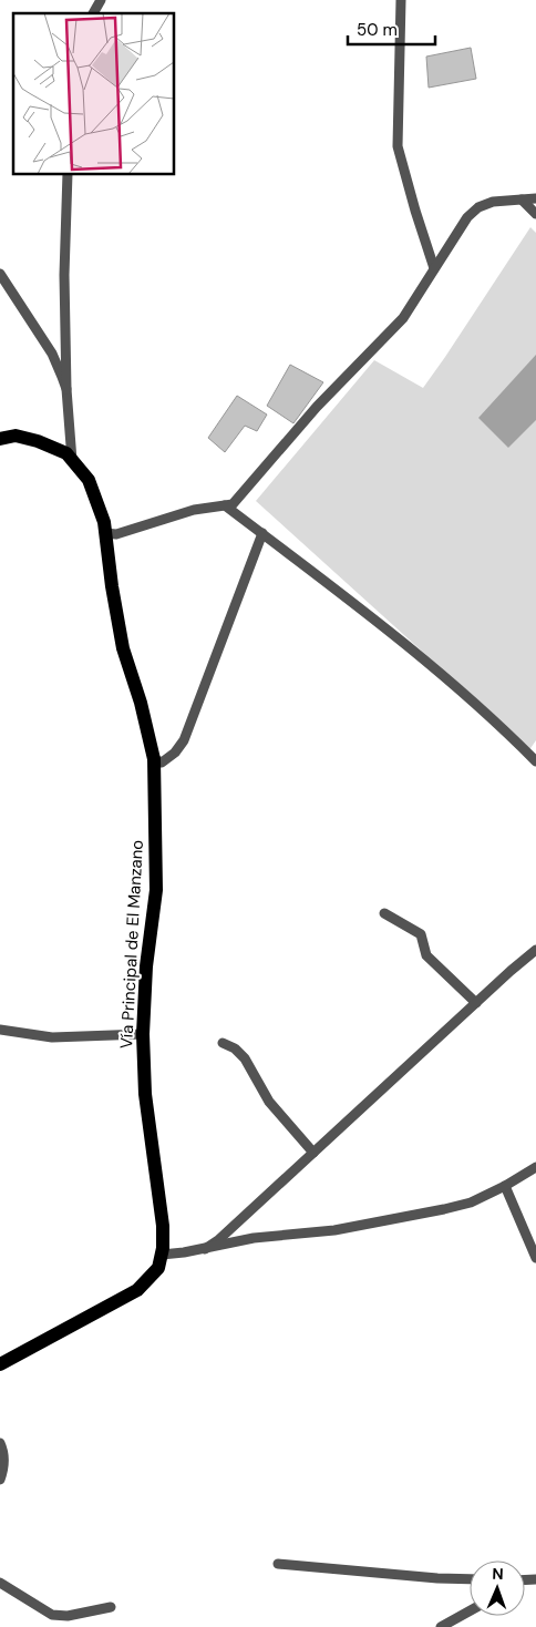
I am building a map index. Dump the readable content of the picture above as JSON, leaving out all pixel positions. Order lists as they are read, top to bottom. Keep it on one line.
{"streets":{"main road":["Vía Principal de El Manzano"]},"scale_bar":"50 m","north":"top"}
